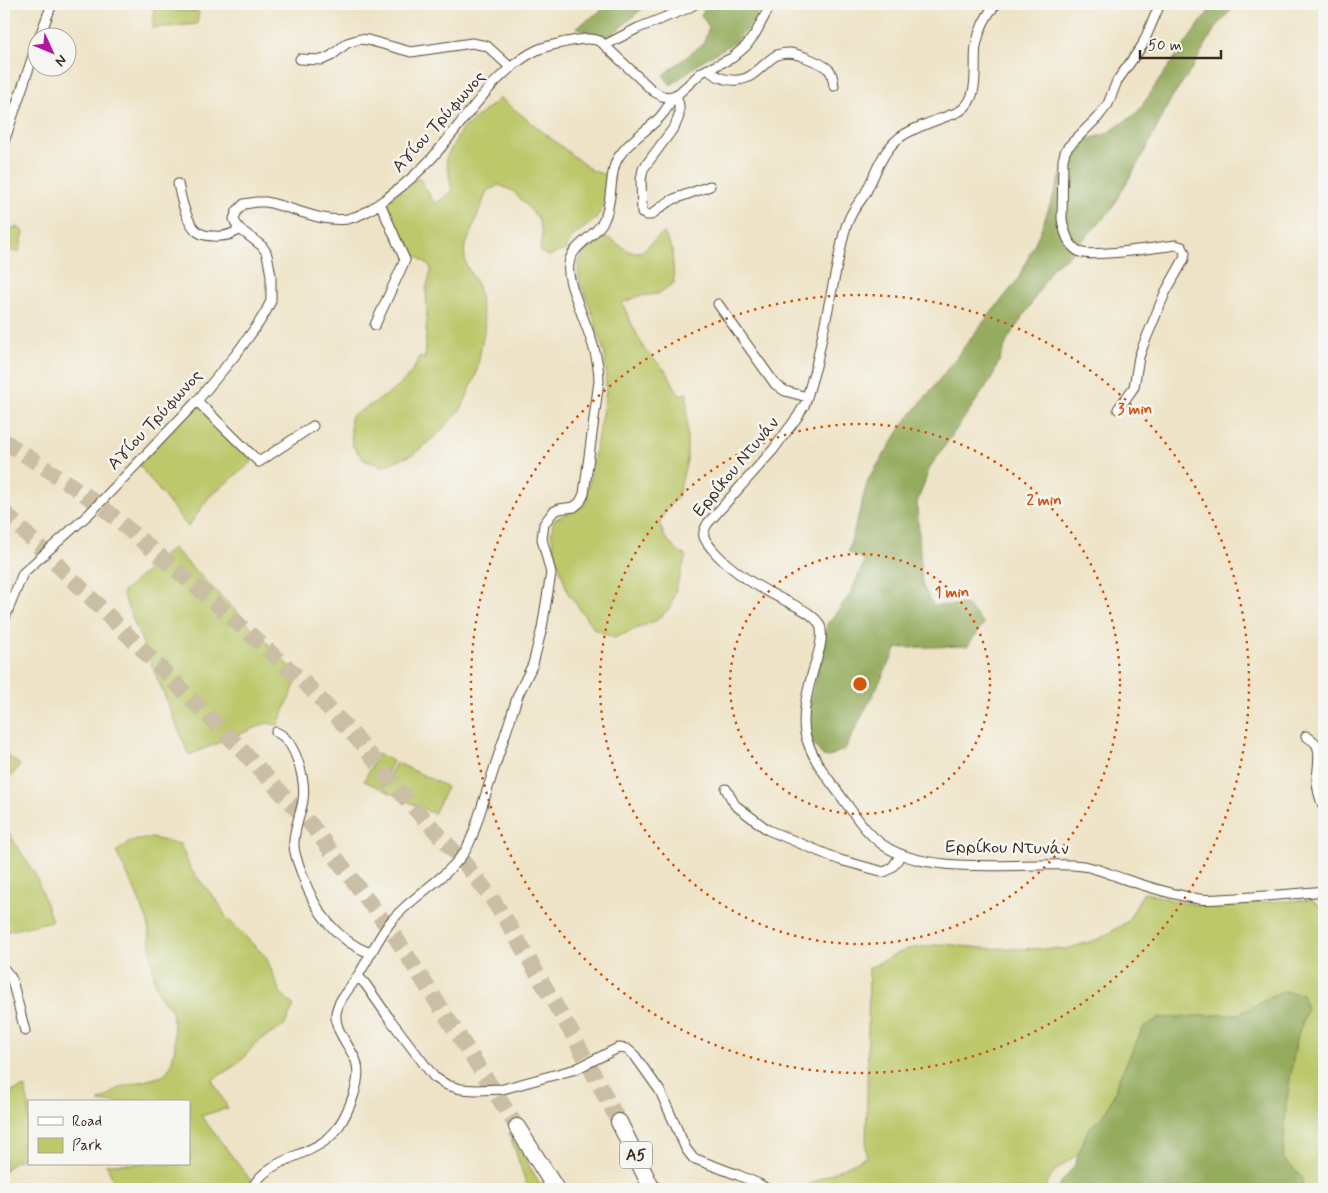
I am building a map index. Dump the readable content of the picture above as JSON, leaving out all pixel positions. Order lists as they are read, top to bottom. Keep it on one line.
{"streets":{"highway":["Α5"],"street":["Αγίου Τρύφωνος","Ερρίκου Ντυνάν"]},"legend":["Road","Park"],"scale_bar":"50 m","north":"bottom right","rings":["3 min","2 min","1 min"]}
